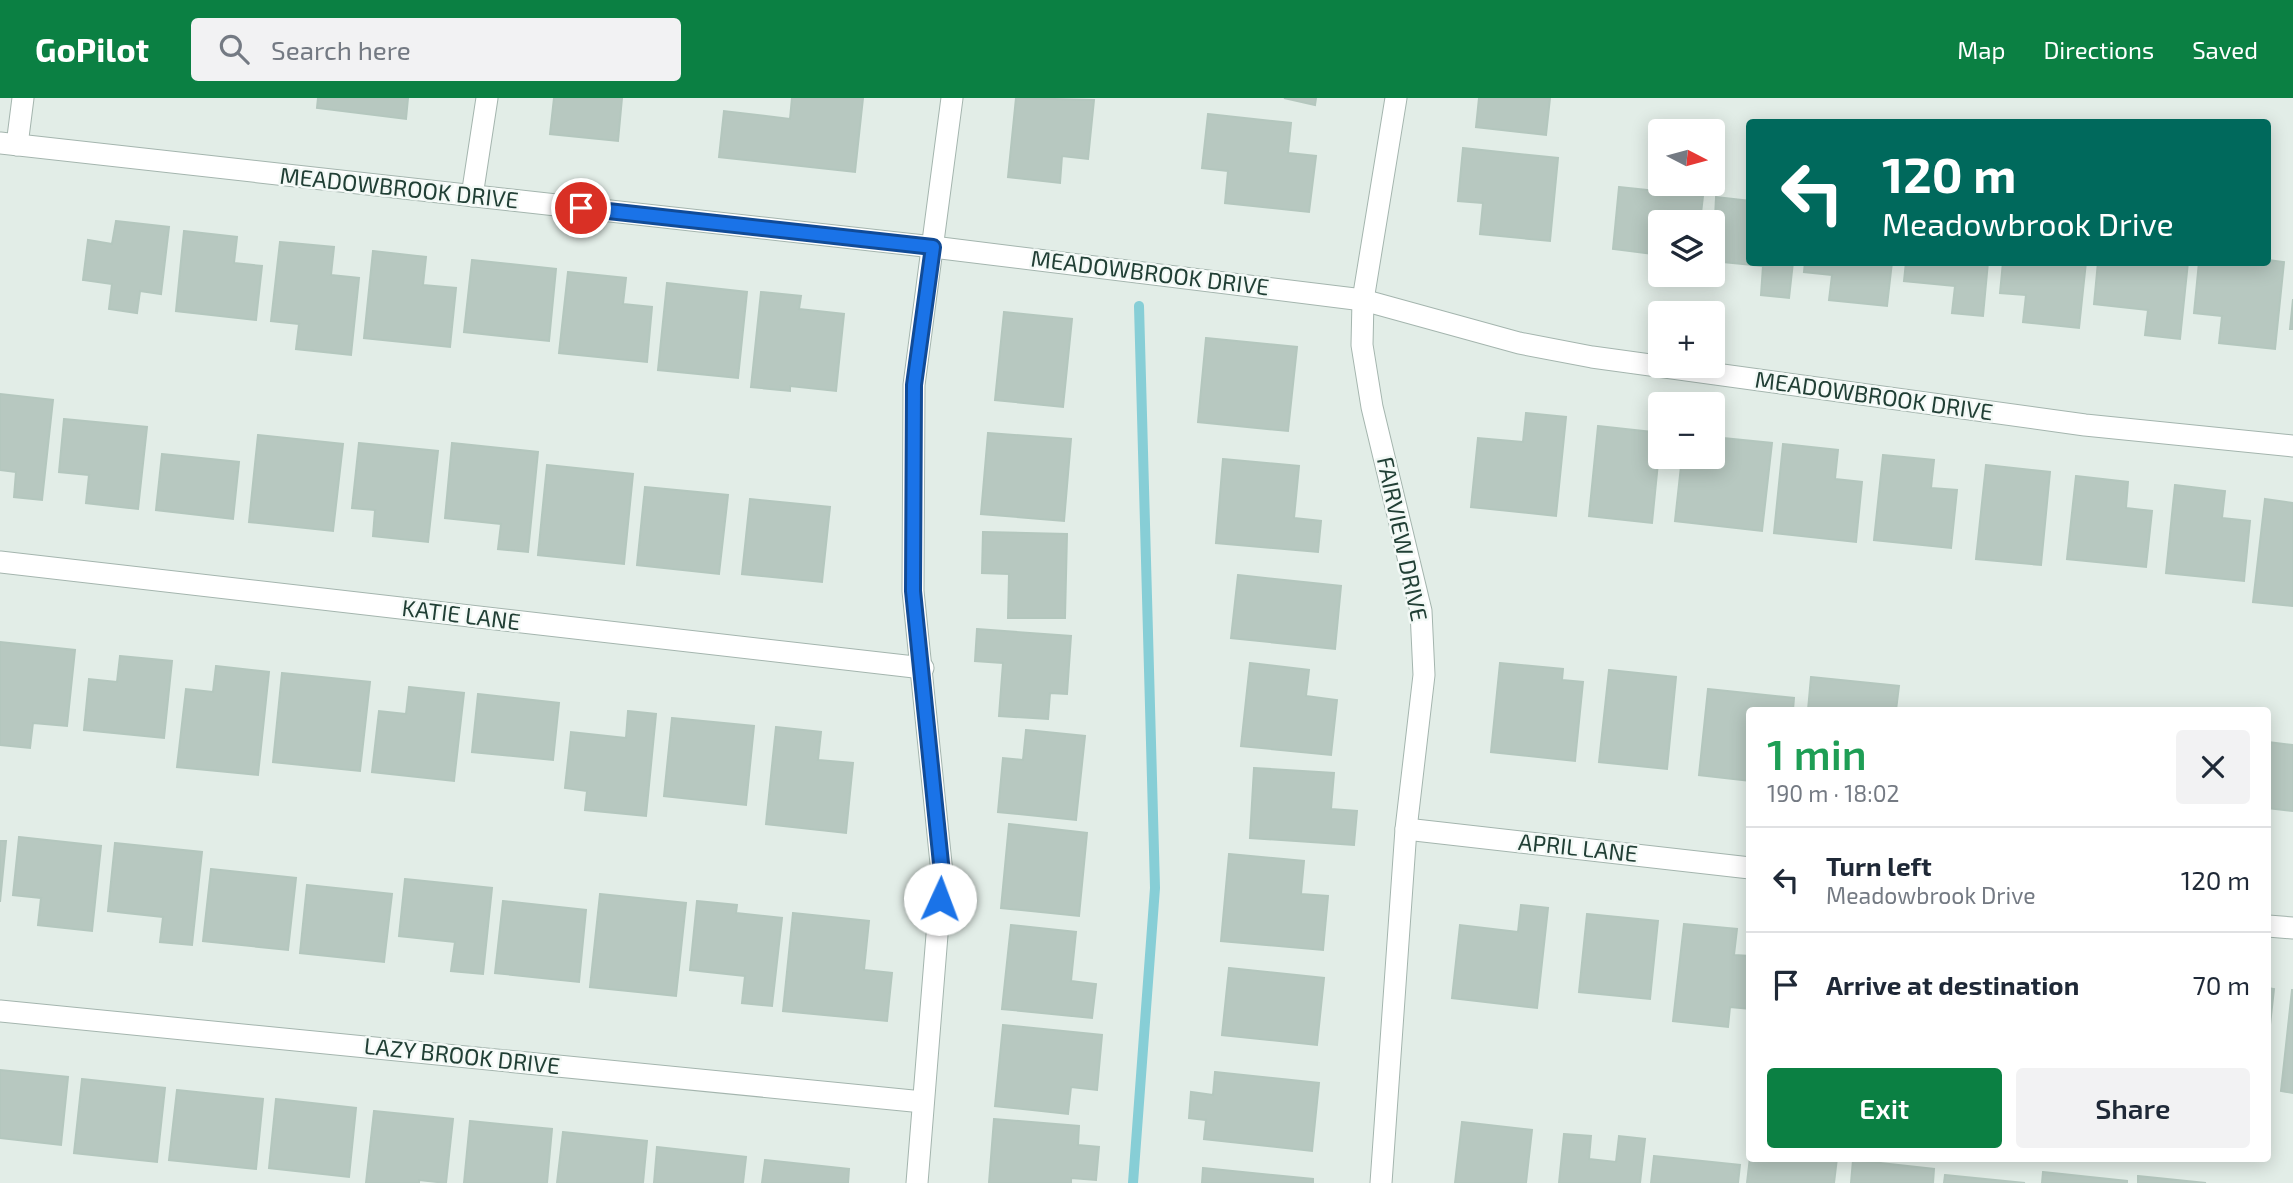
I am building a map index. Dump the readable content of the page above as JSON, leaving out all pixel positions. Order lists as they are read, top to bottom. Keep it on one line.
{"streets":{"street":["MEADOWBROOK DRIVE","FAIRVIEW DRIVE","KATIE LANE","APRIL LANE","LAZY BROOK DRIVE"]},"crossings":[["MEADOWBROOK DRIVE","FAIRVIEW DRIVE"],["FAIRVIEW DRIVE","APRIL LANE"]],"north":"right","page":{"header":"GoPilot","search":"Search here","nav":["Map","Directions","Saved"],"map_buttons":["+","−"],"turn":["120 m","Meadowbrook Drive"],"heading":["1 min","190 m · 18:02"],"list":[{"name":"Turn left","note":"Meadowbrook Drive","value":"120 m"},{"name":"Arrive at destination","value":"70 m"}],"buttons":["Exit","Share"]}}
